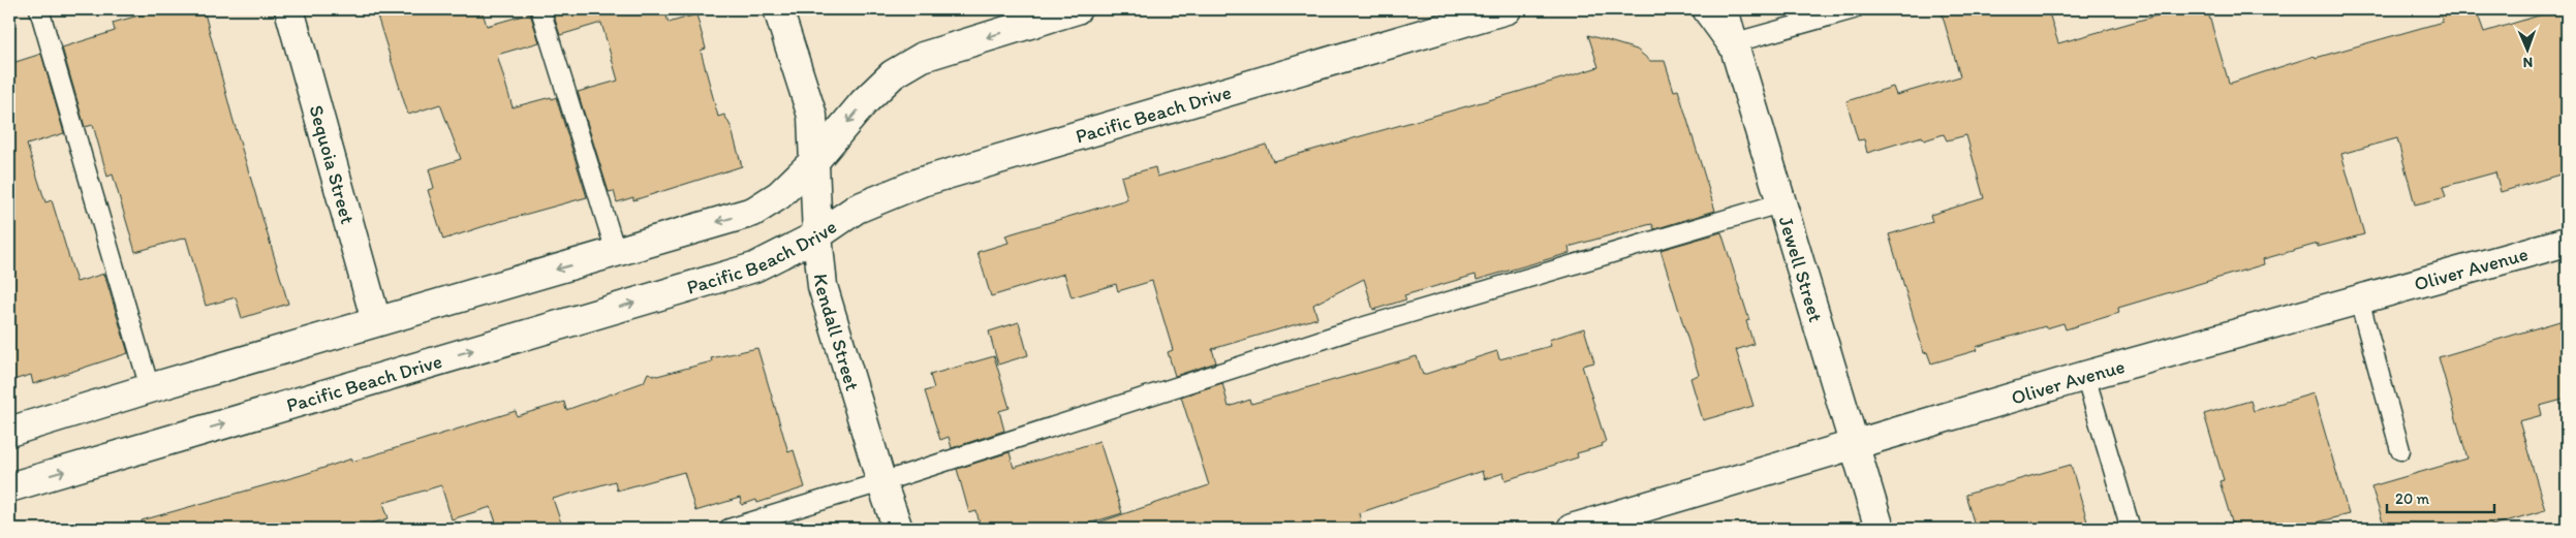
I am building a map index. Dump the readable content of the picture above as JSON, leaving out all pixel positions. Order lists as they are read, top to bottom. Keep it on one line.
{"streets":{"street":["Pacific Beach Drive","Sequoia Street","Oliver Avenue","Jewell Street","Kendall Street"]},"crossings":[["Pacific Beach Drive","Kendall Street"],["Oliver Avenue","Jewell Street"]],"scale_bar":"20 m","north":"bottom"}
